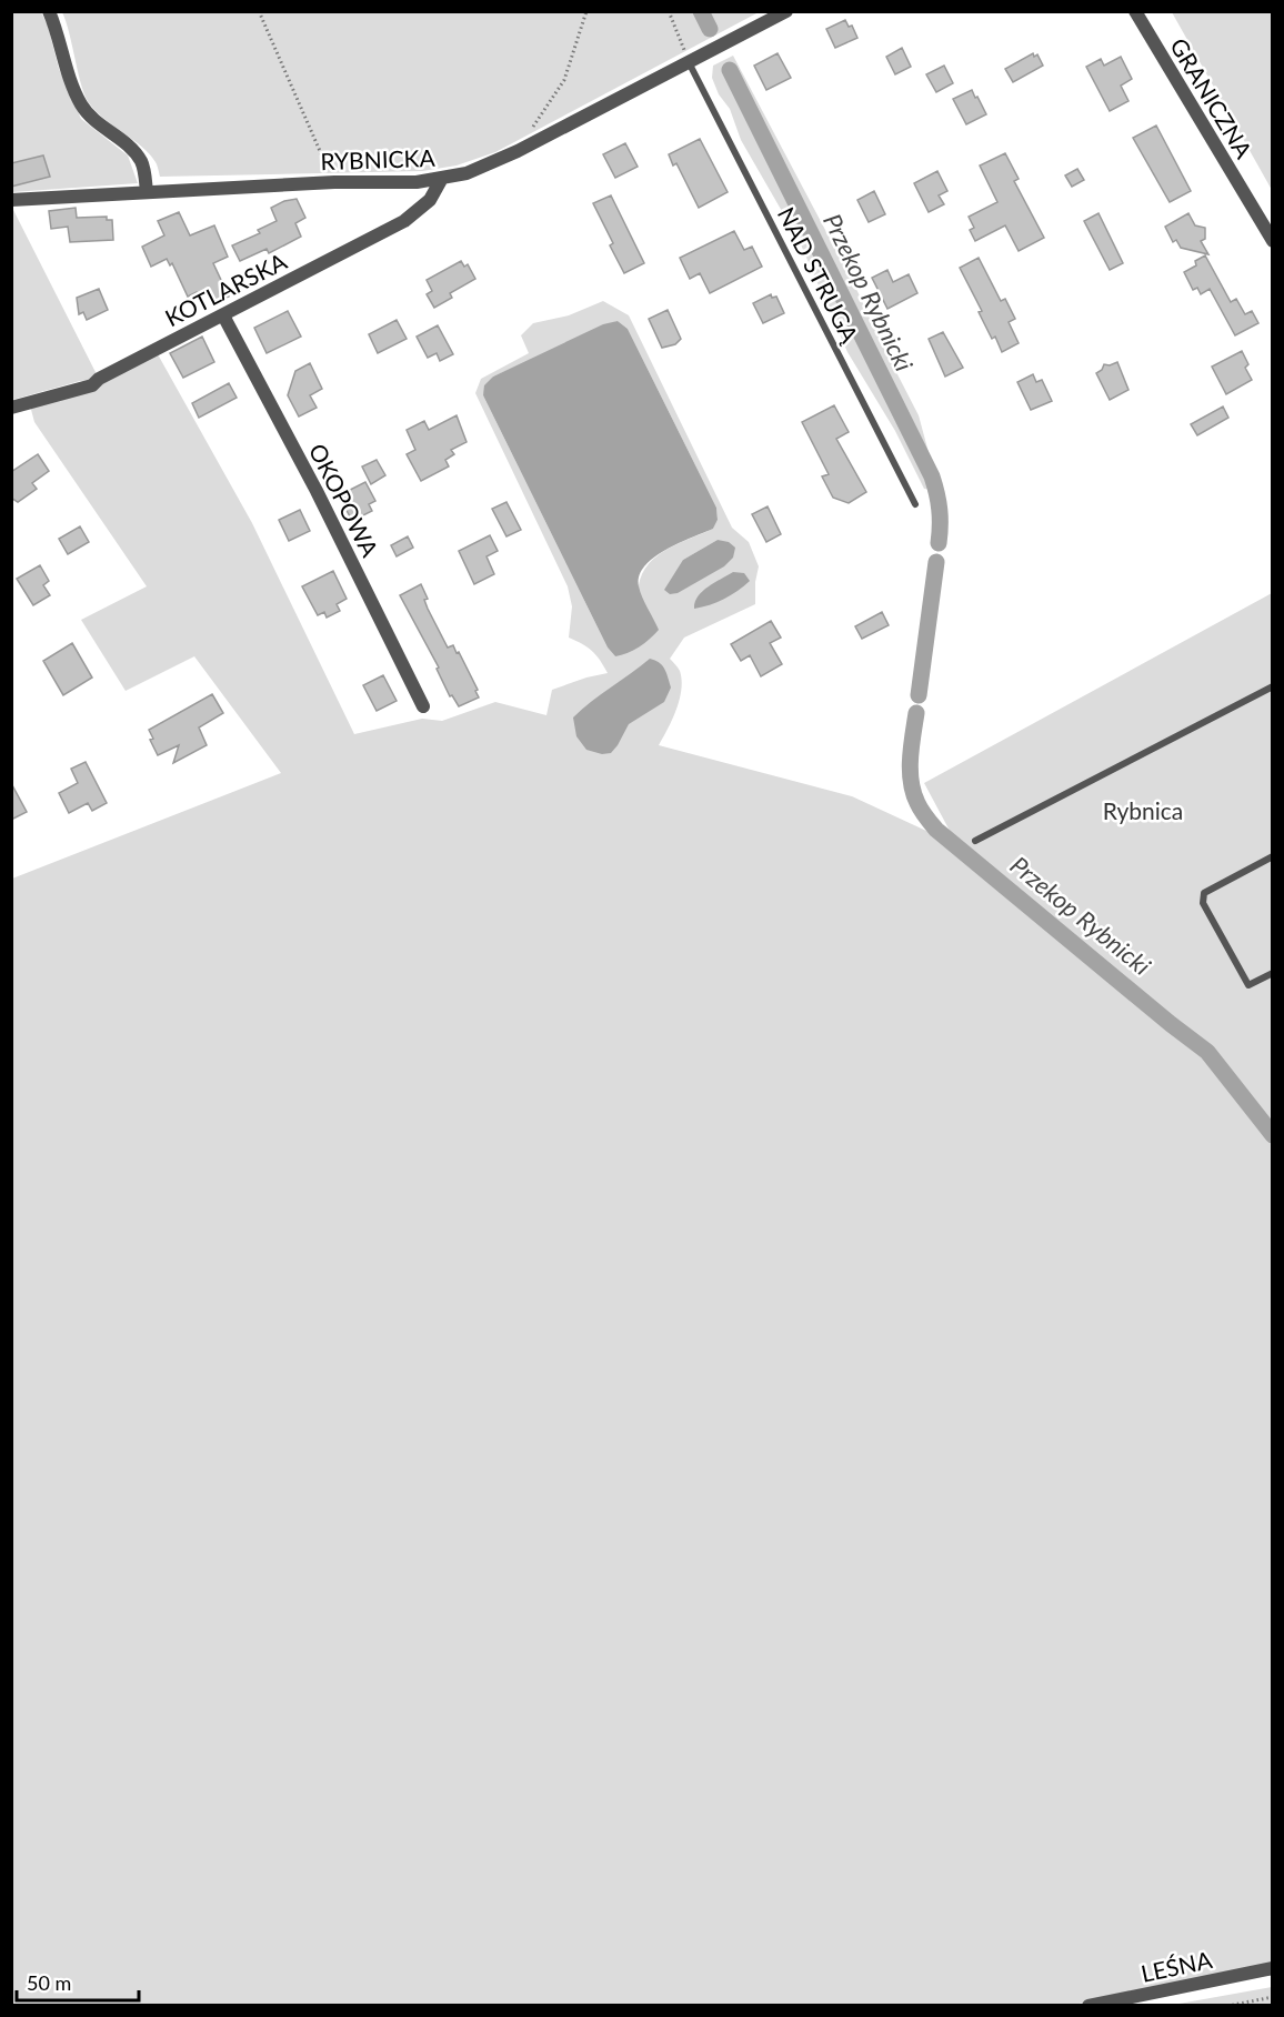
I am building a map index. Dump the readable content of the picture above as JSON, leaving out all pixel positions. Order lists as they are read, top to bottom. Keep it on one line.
{"streets":{"street":["GRANICZNA","RYBNICKA","KOTLARSKA","OKOPOWA","LEŚNA"],"lane":["NAD STRUGĄ"]},"crossings":[["RYBNICKA","NAD STRUGĄ"],["RYBNICKA","KOTLARSKA"],["KOTLARSKA","OKOPOWA"]],"water":["Przekop Rybnicki"],"parks":["Rybnica"],"scale_bar":"50 m"}
